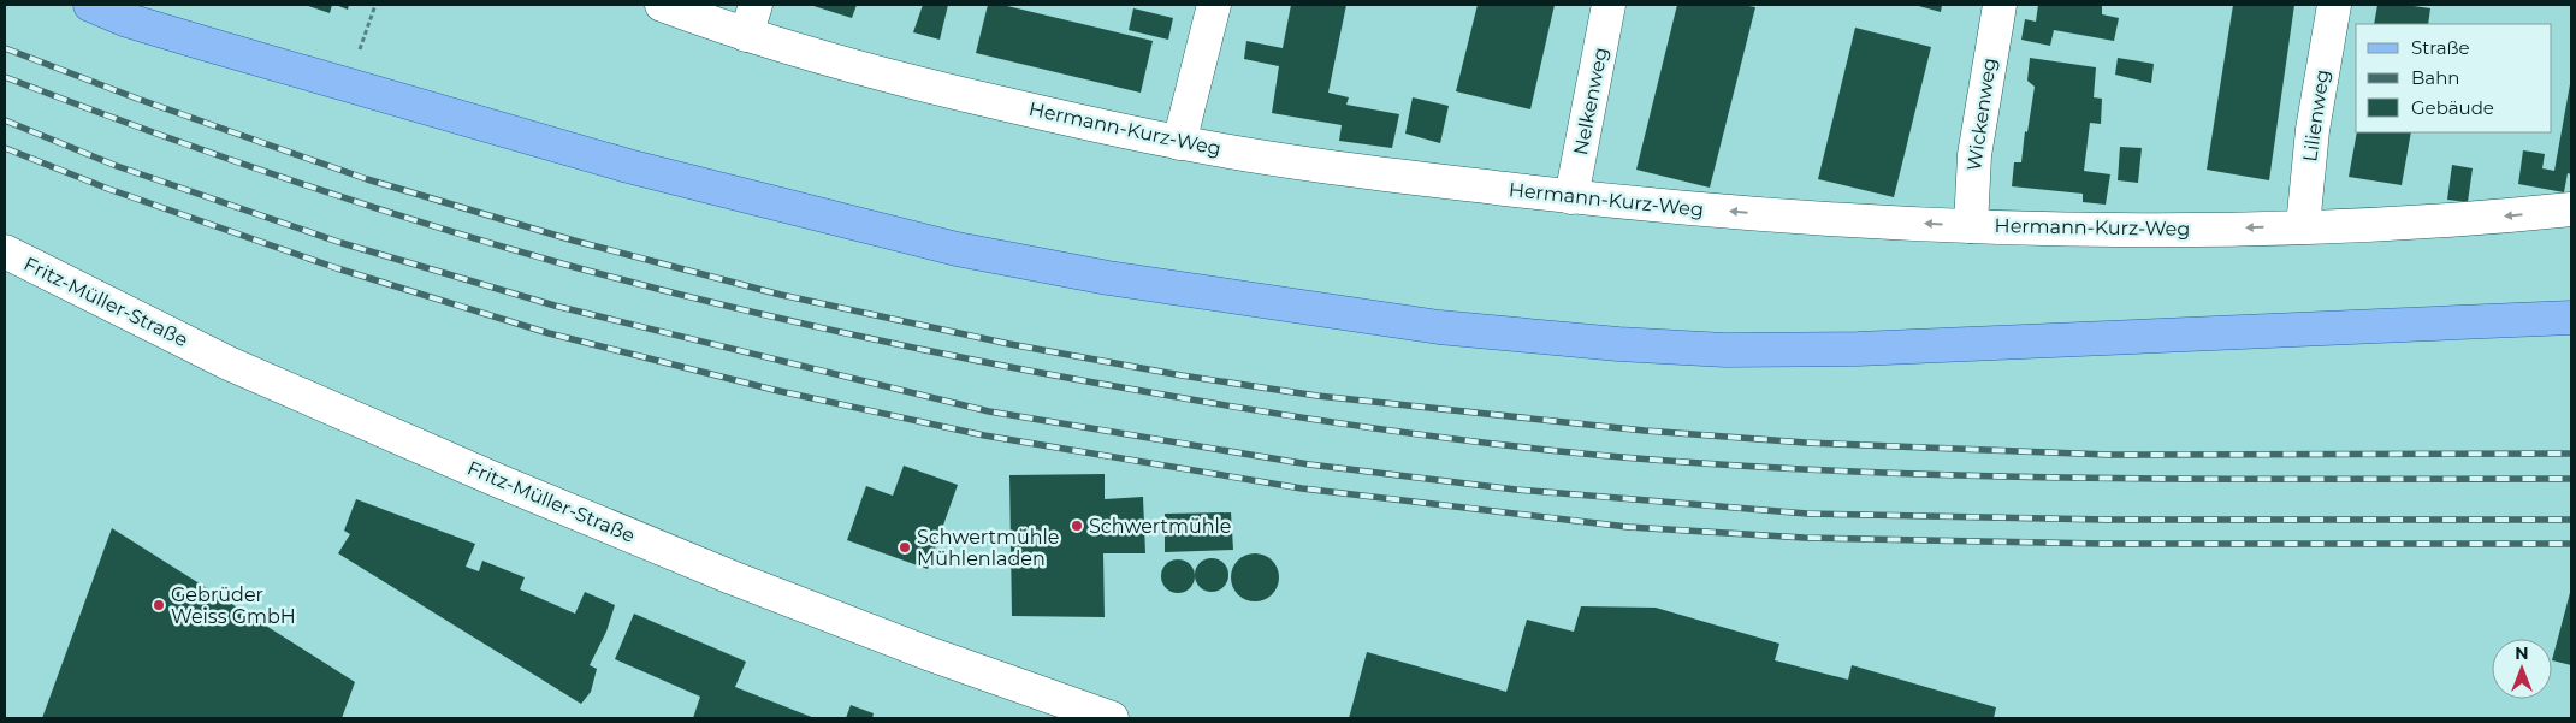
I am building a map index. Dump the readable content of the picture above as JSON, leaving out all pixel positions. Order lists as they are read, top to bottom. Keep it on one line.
{"streets":{"street":["Nelkenweg","Wickenweg","Lilienweg","Hermann-Kurz-Weg","Fritz-Müller-Straße"]},"crossings":[["Nelkenweg","Hermann-Kurz-Weg"],["Wickenweg","Hermann-Kurz-Weg"],["Lilienweg","Hermann-Kurz-Weg"]],"one_way":["Hermann-Kurz-Weg"],"places":["Schwertmühle","Schwertmühle Mühlenladen","Gebrüder Weiss GmbH"],"legend":["Straße","Bahn","Gebäude"],"north":"top"}
